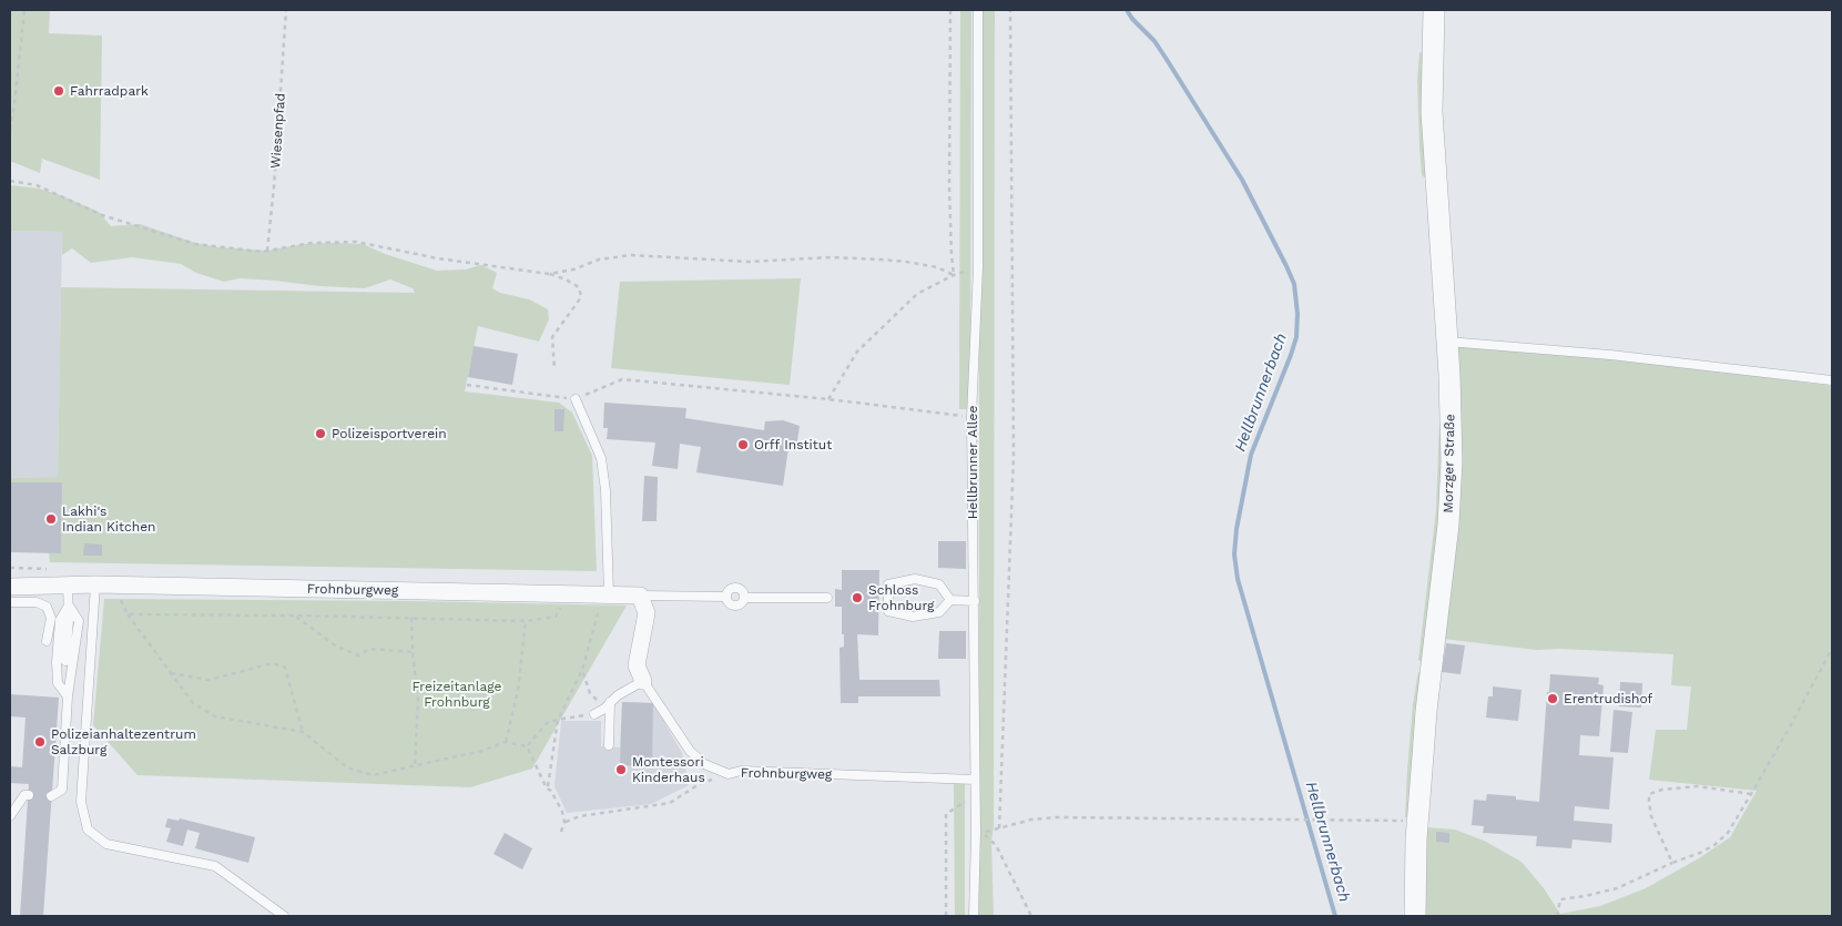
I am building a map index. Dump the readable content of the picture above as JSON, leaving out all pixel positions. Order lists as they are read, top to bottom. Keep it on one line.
{"streets":{"street":["Morzger Straße","Frohnburgweg"],"lane":["Hellbrunner Allee"],"path":["Wiesenpfad"]},"crossings":[["Hellbrunner Allee","Frohnburgweg"]],"water":["Hellbrunnerbach"],"parks":["Freizeitanlage Frohnburg"],"places":["Fahrradpark","Polizeisportverein","Orff Institut","Lakhi's Indian Kitchen","Schloss Frohnburg","Erentrudishof","Polizeianhaltezentrum Salzburg","Montessori Kinderhaus"]}
